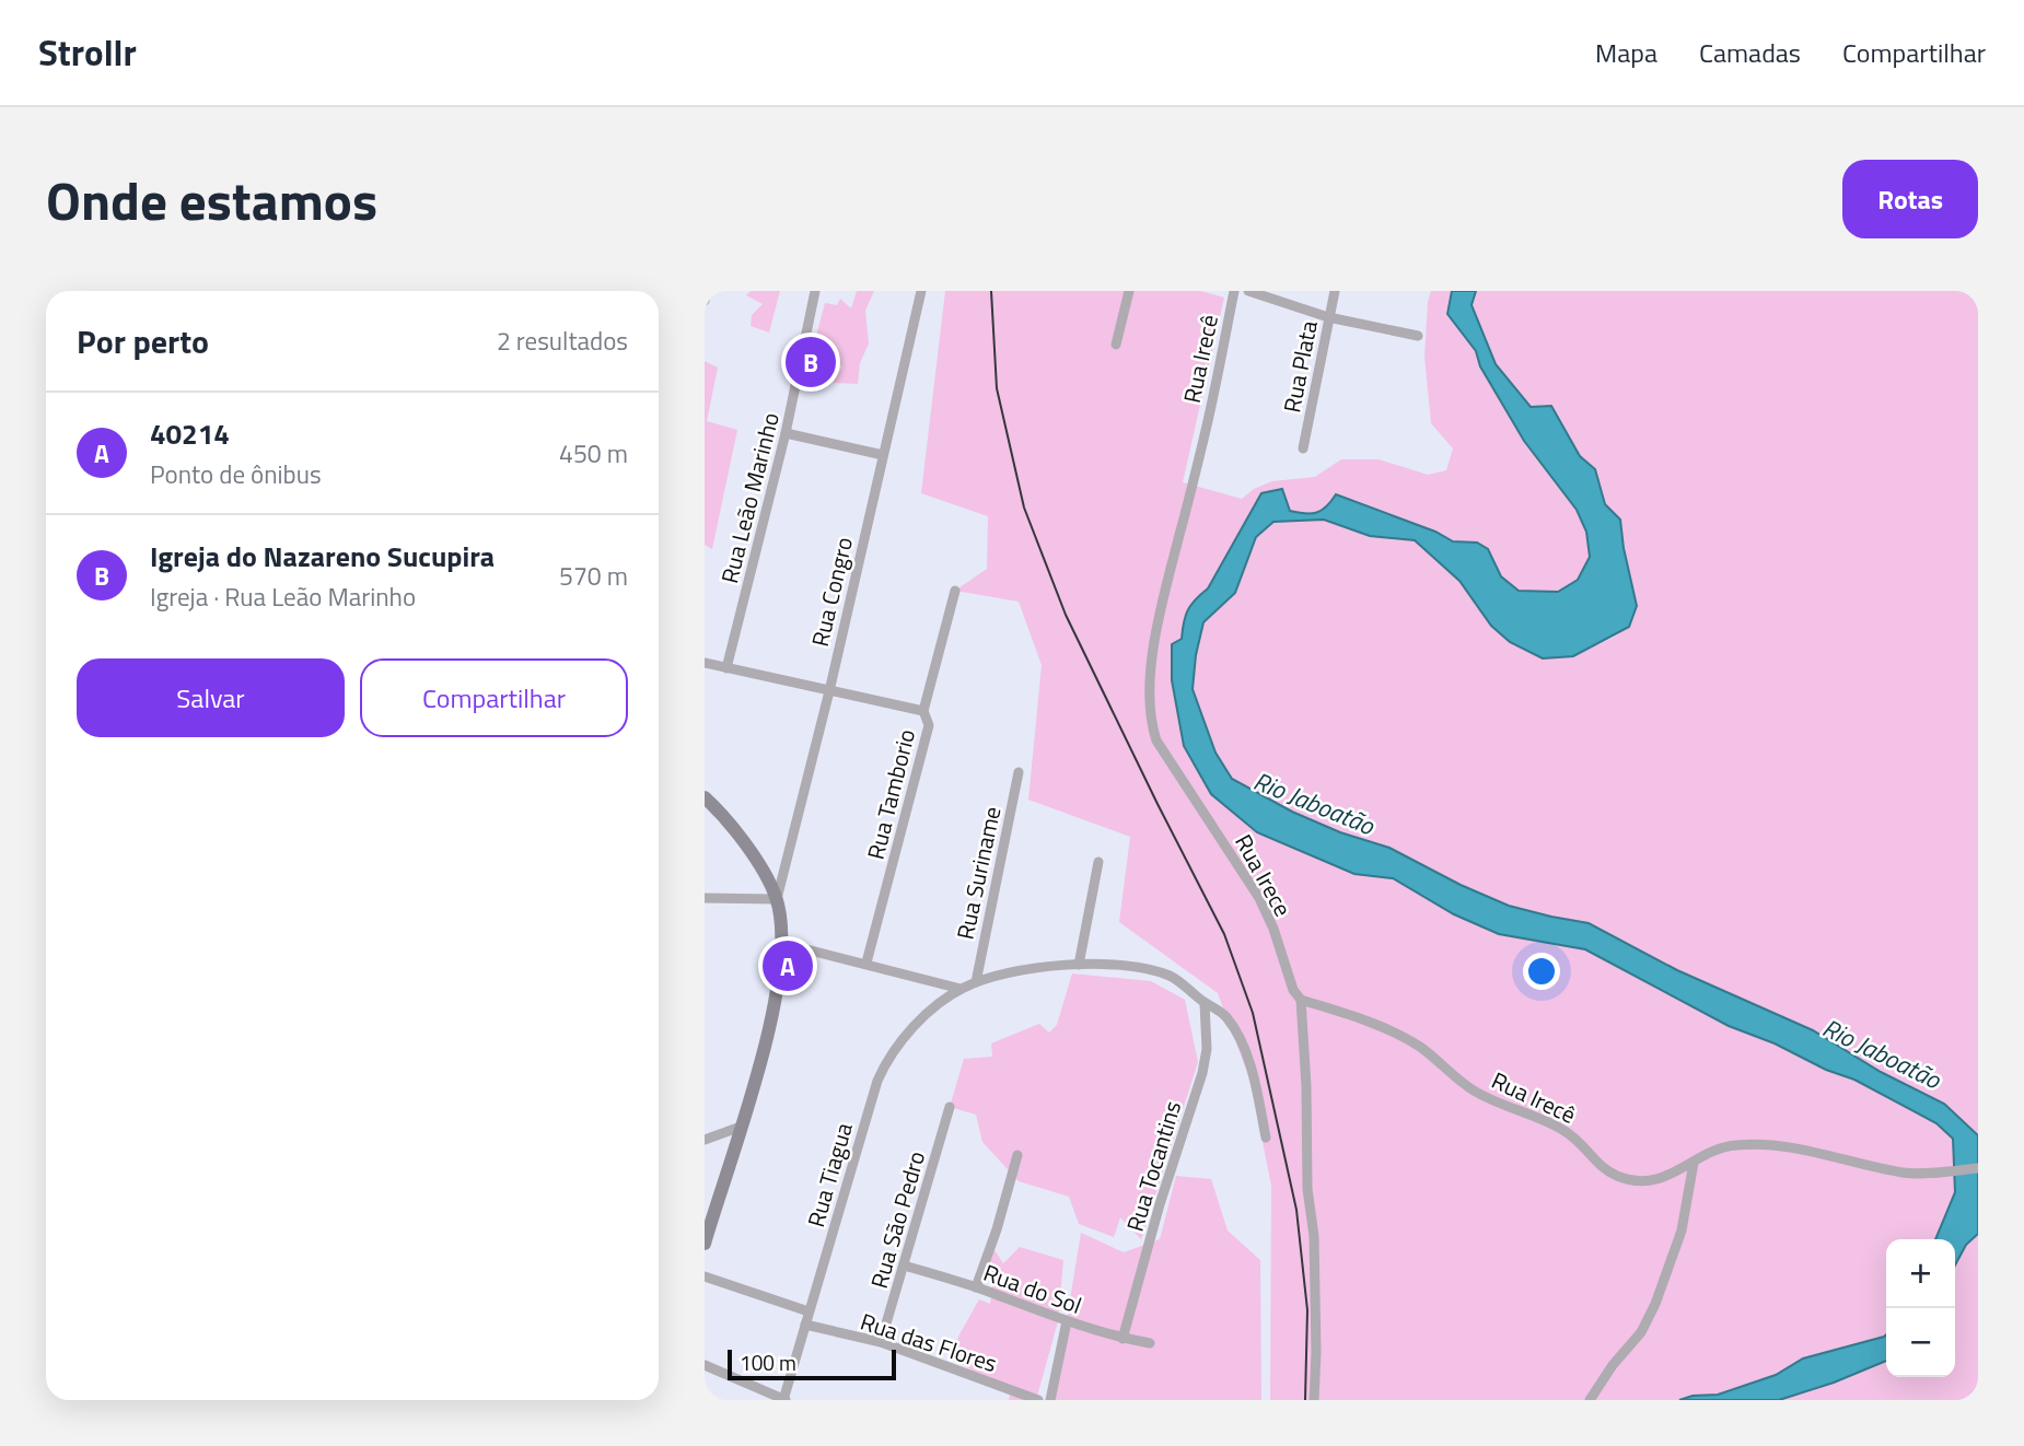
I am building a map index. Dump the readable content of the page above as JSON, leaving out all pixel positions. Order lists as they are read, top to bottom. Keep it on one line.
{"streets":{"street":["Rua Irecê","Rua Plata","Rua Leão Marinho","Rua Congro","Rua Tamborio","Rua Suriname","Rua Irece","Rua Tocantins","Rua Tiagua","Rua São Pedro","Rua do Sol","Rua das Flores"]},"crossings":[["Rua Irecê","Rua Irece"],["Rua Tocantins","Rua do Sol"],["Rua Tiagua","Rua das Flores"],["Rua São Pedro","Rua do Sol"],["Rua São Pedro","Rua das Flores"]],"water":["Rio Jaboatão"],"scale_bar":"100 m","page":{"header":"Strollr","nav":["Mapa","Camadas","Compartilhar"],"title":"Onde estamos","buttons":["Rotas",["Salvar","Compartilhar"]],"heading":["Por perto","2 resultados"],"pins":["B","A"],"list":[{"mark":"A","name":"40214","note":"Ponto de ônibus","value":"450 m"},{"mark":"B","name":"Igreja do Nazareno Sucupira","note":"Igreja · Rua Leão Marinho","value":"570 m"}],"map_buttons":["+","−"],"scale":"100 m"}}
